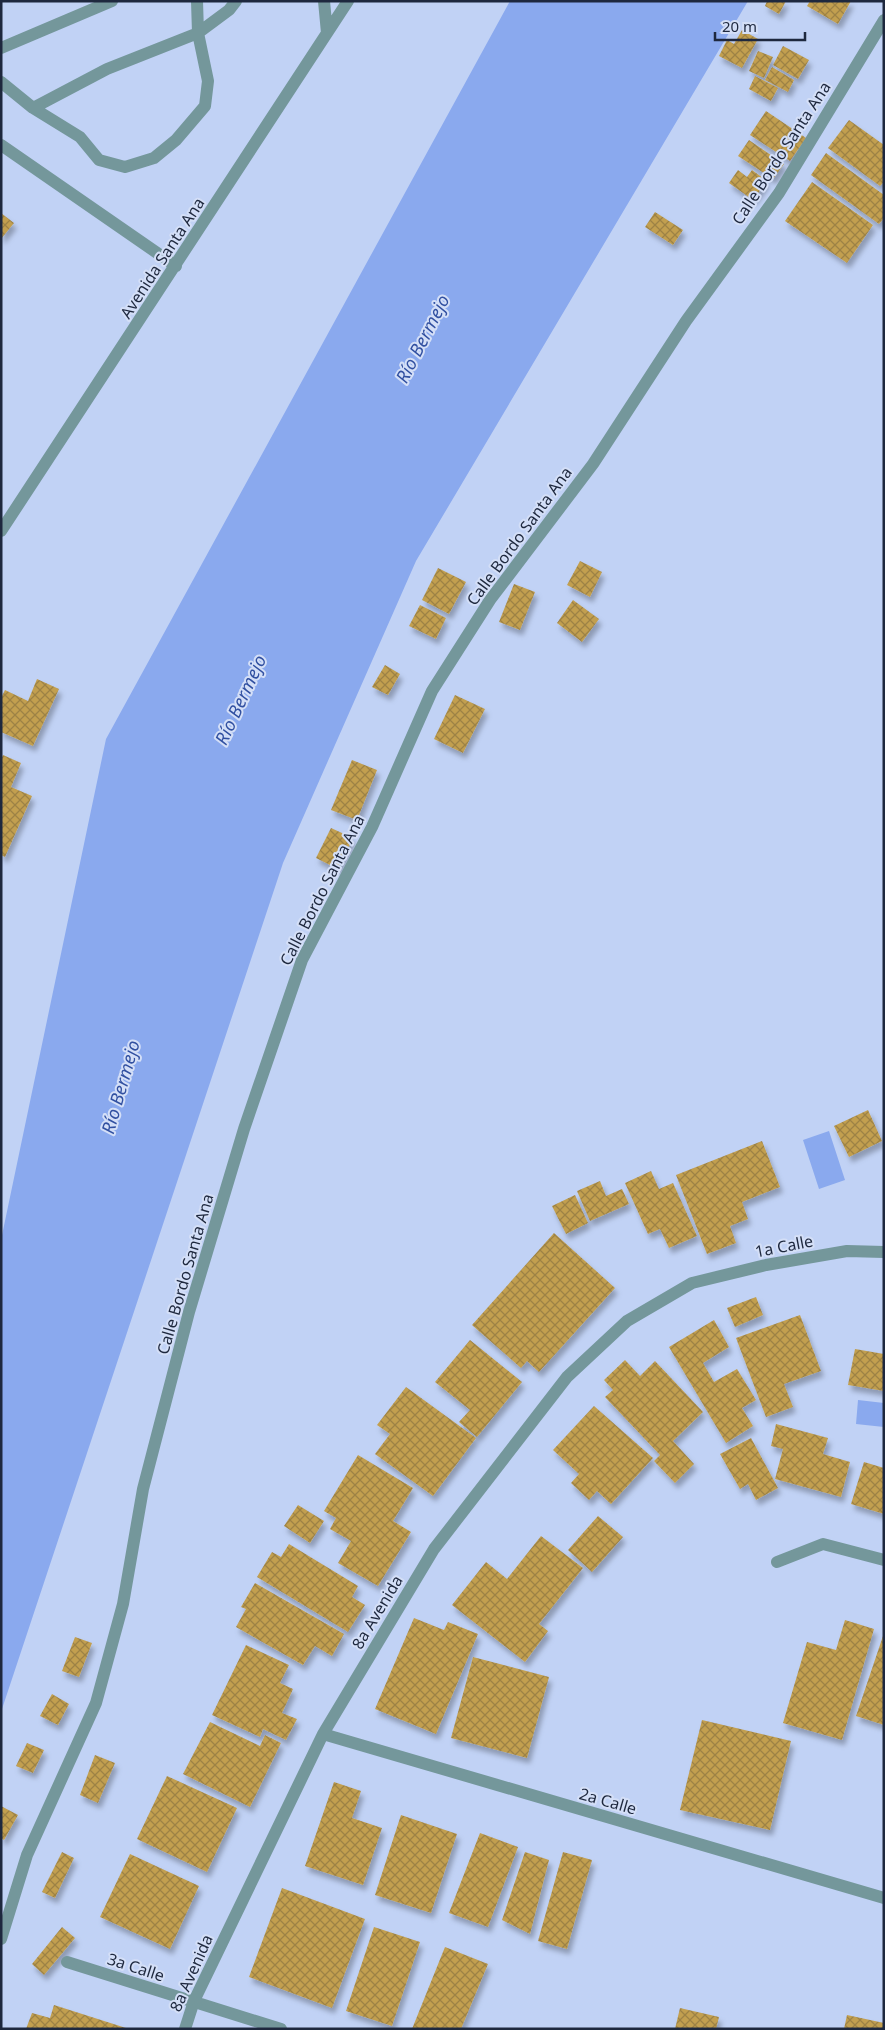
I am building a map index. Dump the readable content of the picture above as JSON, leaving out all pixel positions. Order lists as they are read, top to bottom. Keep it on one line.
{"streets":{"street":["Calle Bordo Santa Ana","Avenida Santa Ana","1a Calle","8a Avenida","2a Calle","3a Calle"]},"crossings":[["1a Calle","8a Avenida"],["8a Avenida","2a Calle"],["8a Avenida","3a Calle"]],"water":["Río Bermejo"],"scale_bar":"20 m"}
